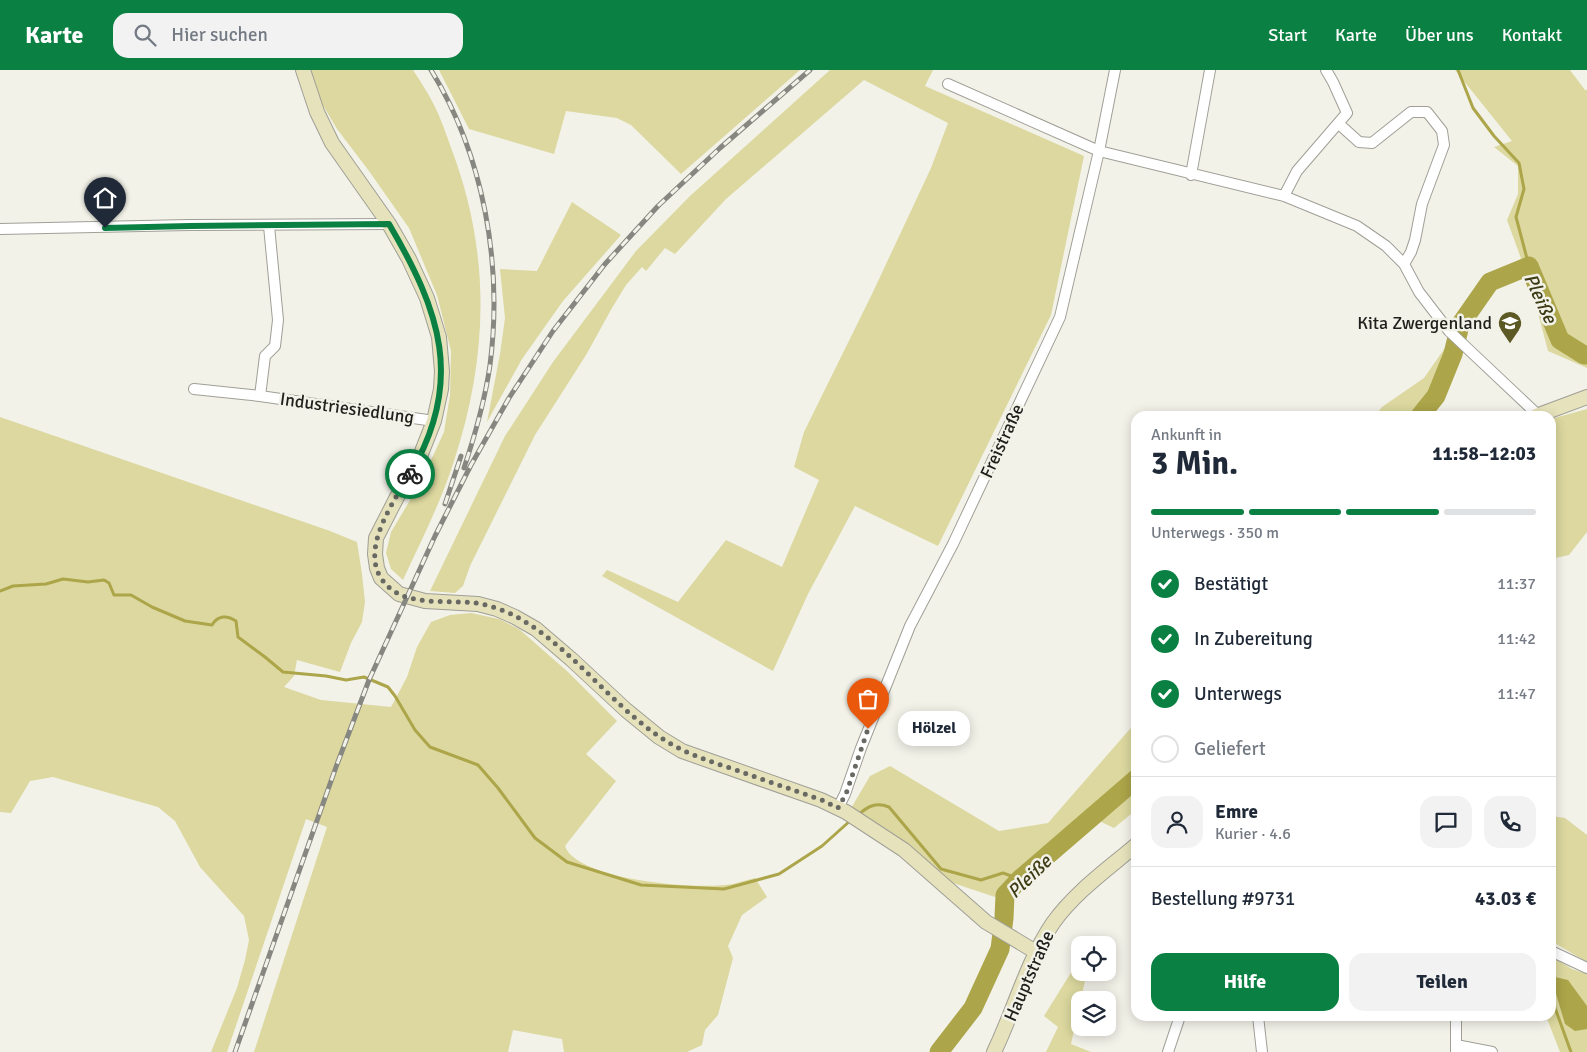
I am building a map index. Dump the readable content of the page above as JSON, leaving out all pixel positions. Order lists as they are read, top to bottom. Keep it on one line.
{"streets":{"street":["Industriesiedlung","Freistraße","Hauptstraße"]},"water":["Pleiße"],"places":{"school or university":["Kita Zwergenland"],"other":["Hölzel"]},"page":{"header":"Karte","search":"Hier suchen","nav":["Start","Karte","Über uns","Kontakt"],"heading":["3 Min.","Ankunft in","11:58–12:03"],"panel":["Emre","Kurier · 4.6","Bestellung #9731","43.03 €"],"bar":"Unterwegs · 350 m","list":[["Bestätigt","11:37"],["In Zubereitung","11:42"],["Unterwegs","11:47"],"Geliefert"],"bubble":"Hölzel","buttons":["Hilfe","Teilen"]}}
